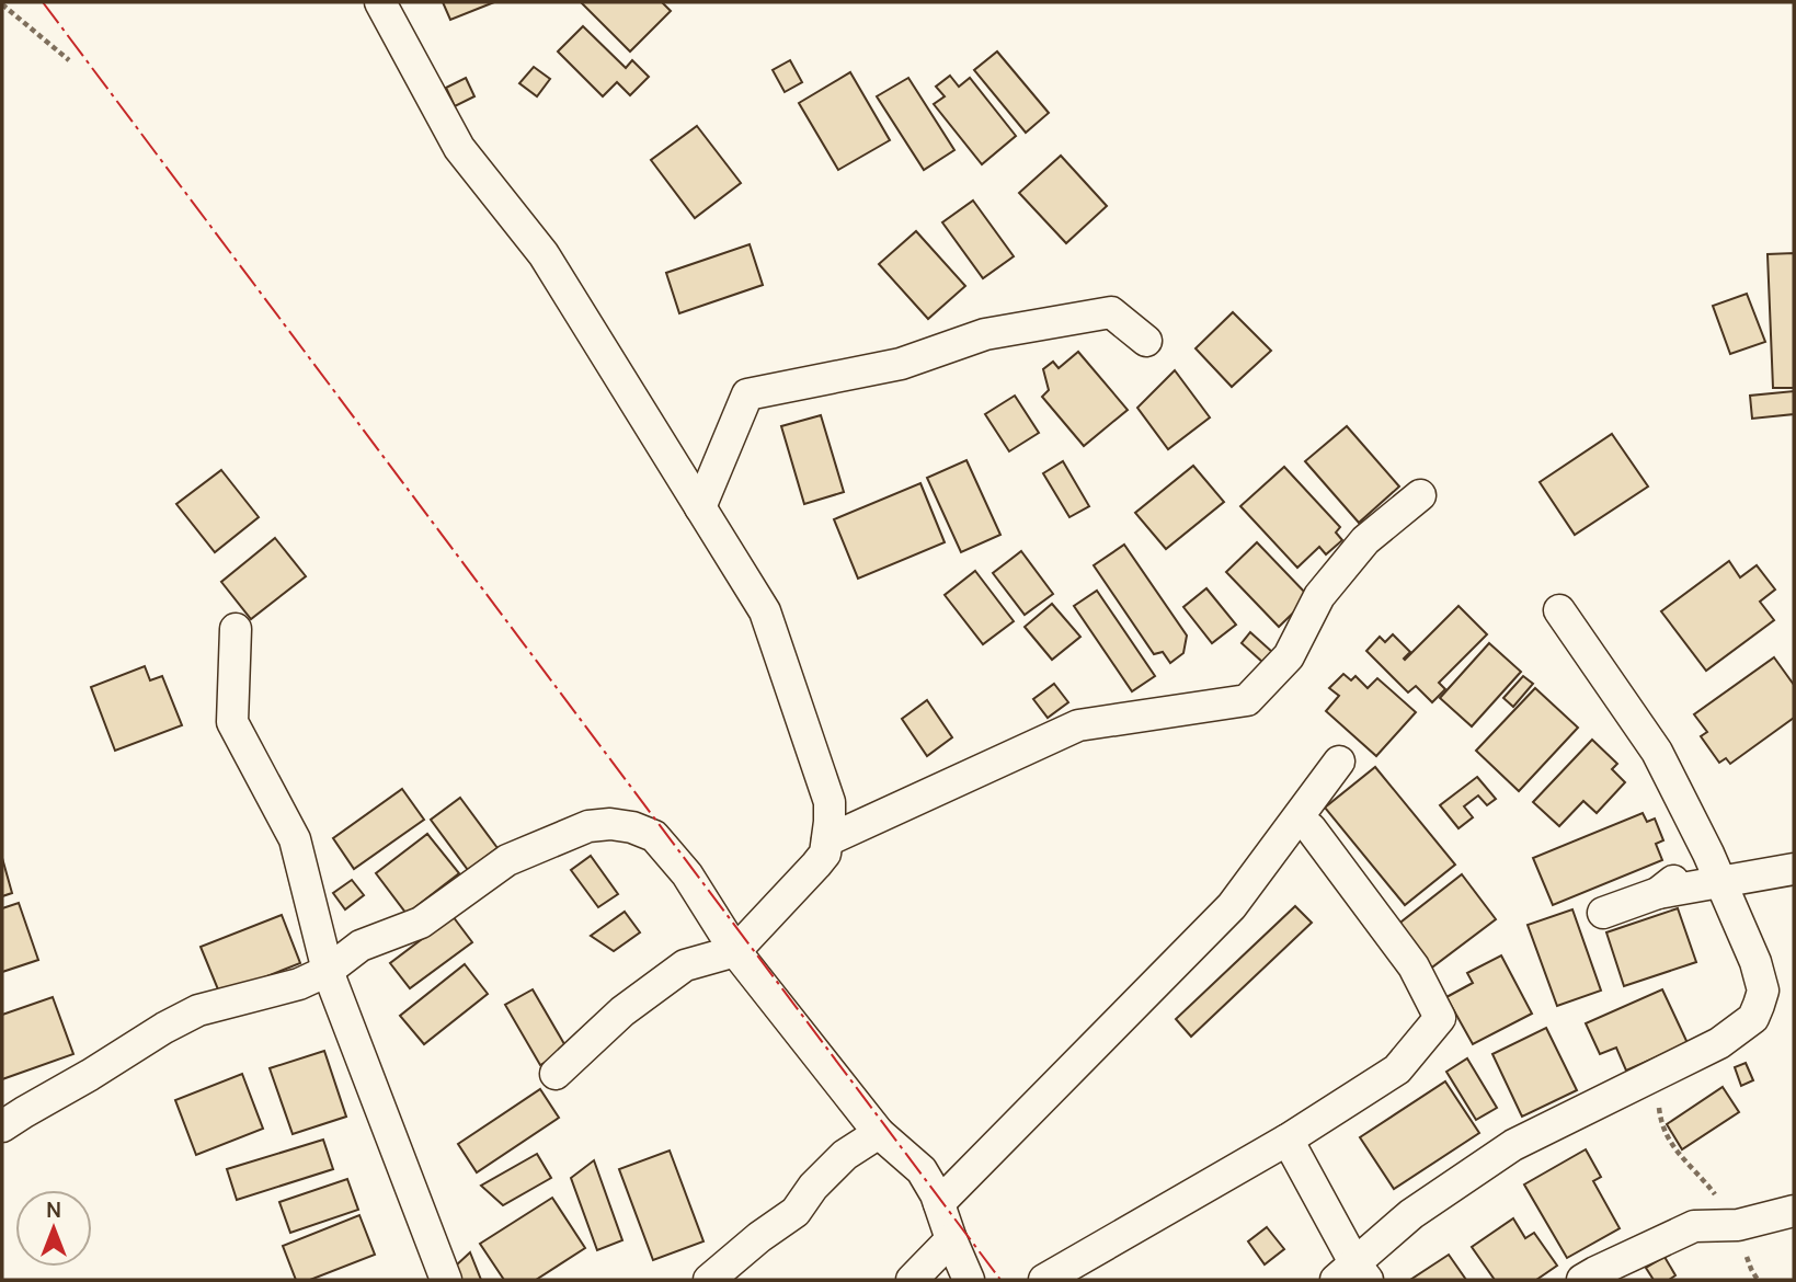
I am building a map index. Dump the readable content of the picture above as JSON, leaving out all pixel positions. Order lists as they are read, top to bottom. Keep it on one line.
{"north":"top"}
